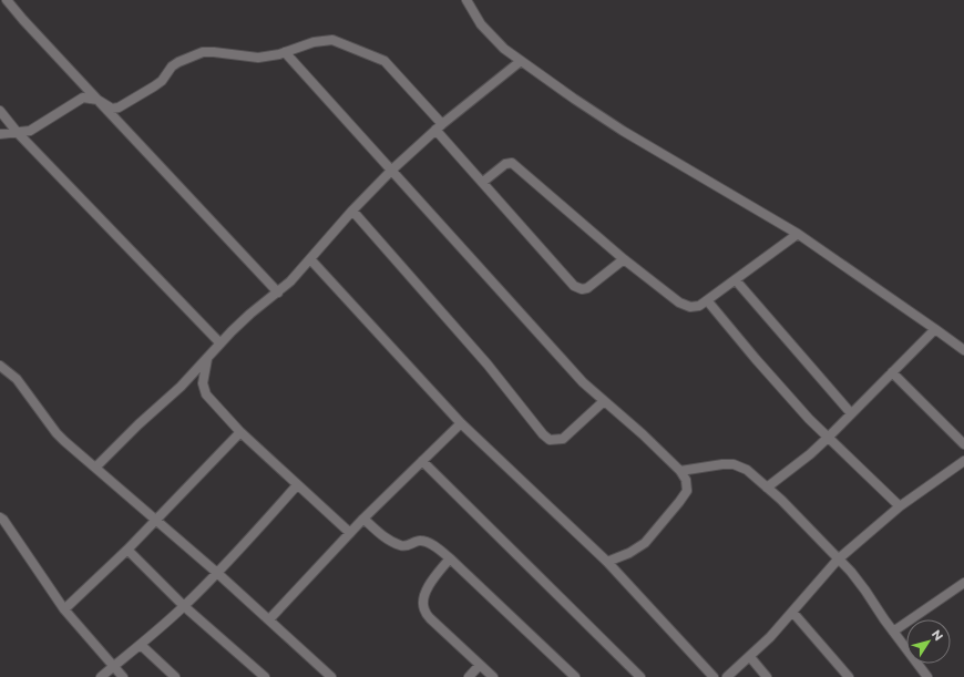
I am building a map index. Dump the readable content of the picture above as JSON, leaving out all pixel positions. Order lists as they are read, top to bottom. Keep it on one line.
{"north":"top right"}
